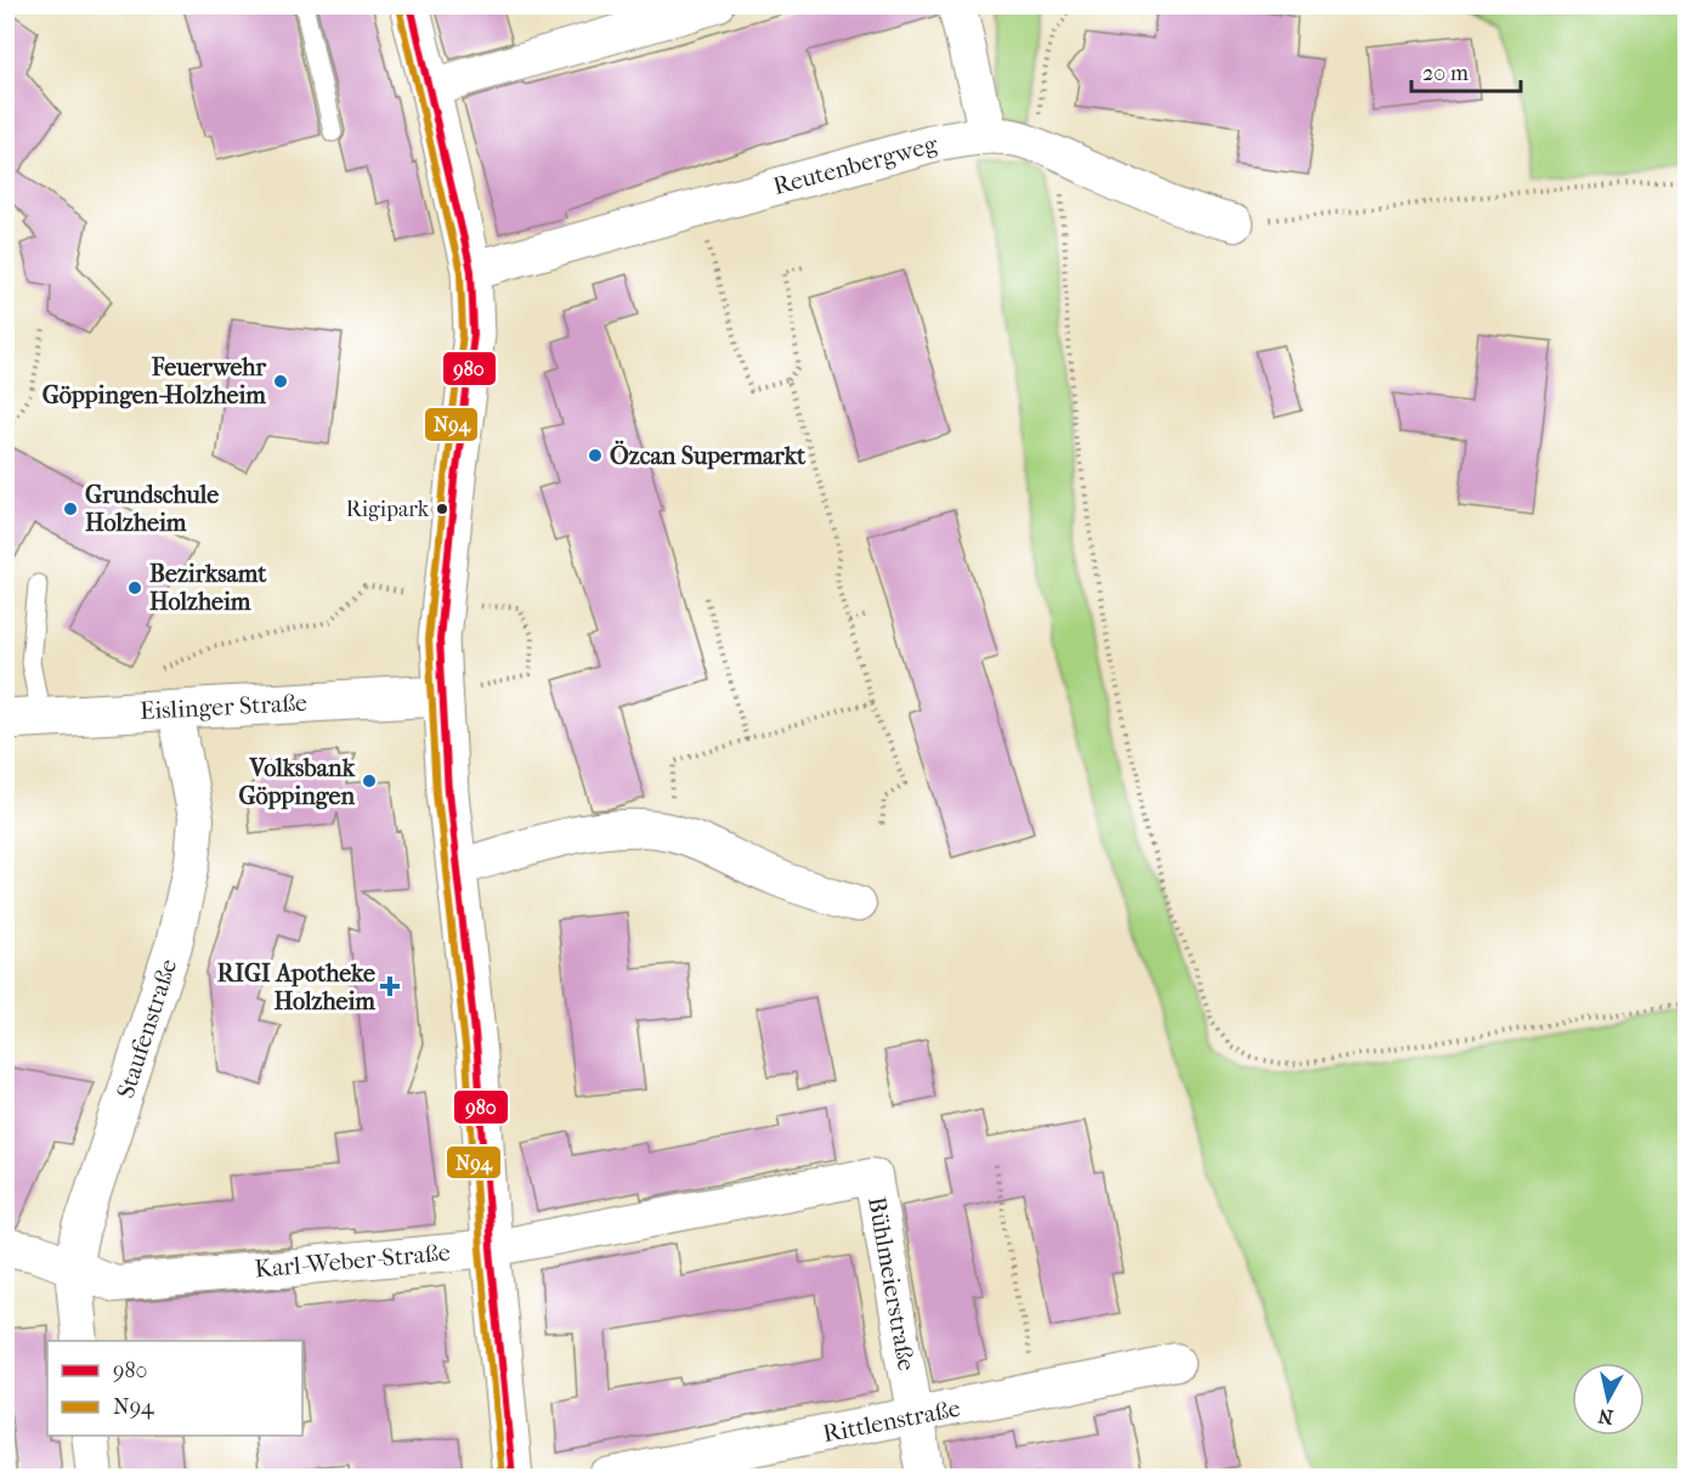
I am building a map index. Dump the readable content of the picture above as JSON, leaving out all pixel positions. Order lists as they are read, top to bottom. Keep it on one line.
{"streets":{"street":["Reutenbergweg","Eislinger Straße","Staufenstraße","Karl-Weber-Straße","Bühlmeierstraße","Rittlenstraße"]},"crossings":[["Eislinger Straße","Staufenstraße"],["Staufenstraße","Karl-Weber-Straße"],["Karl-Weber-Straße","Bühlmeierstraße"],["Bühlmeierstraße","Rittlenstraße"]],"places":{"other":["Feuerwehr Göppingen-Holzheim","Özcan Supermarkt","Grundschule Holzheim","Rigipark","Bezirksamt Holzheim","Volksbank Göppingen"],"health":["RIGI Apotheke Holzheim"]},"lines":["transit line 980","transit line N94"],"legend":["980","N94"],"scale_bar":"20 m","north":"bottom"}
